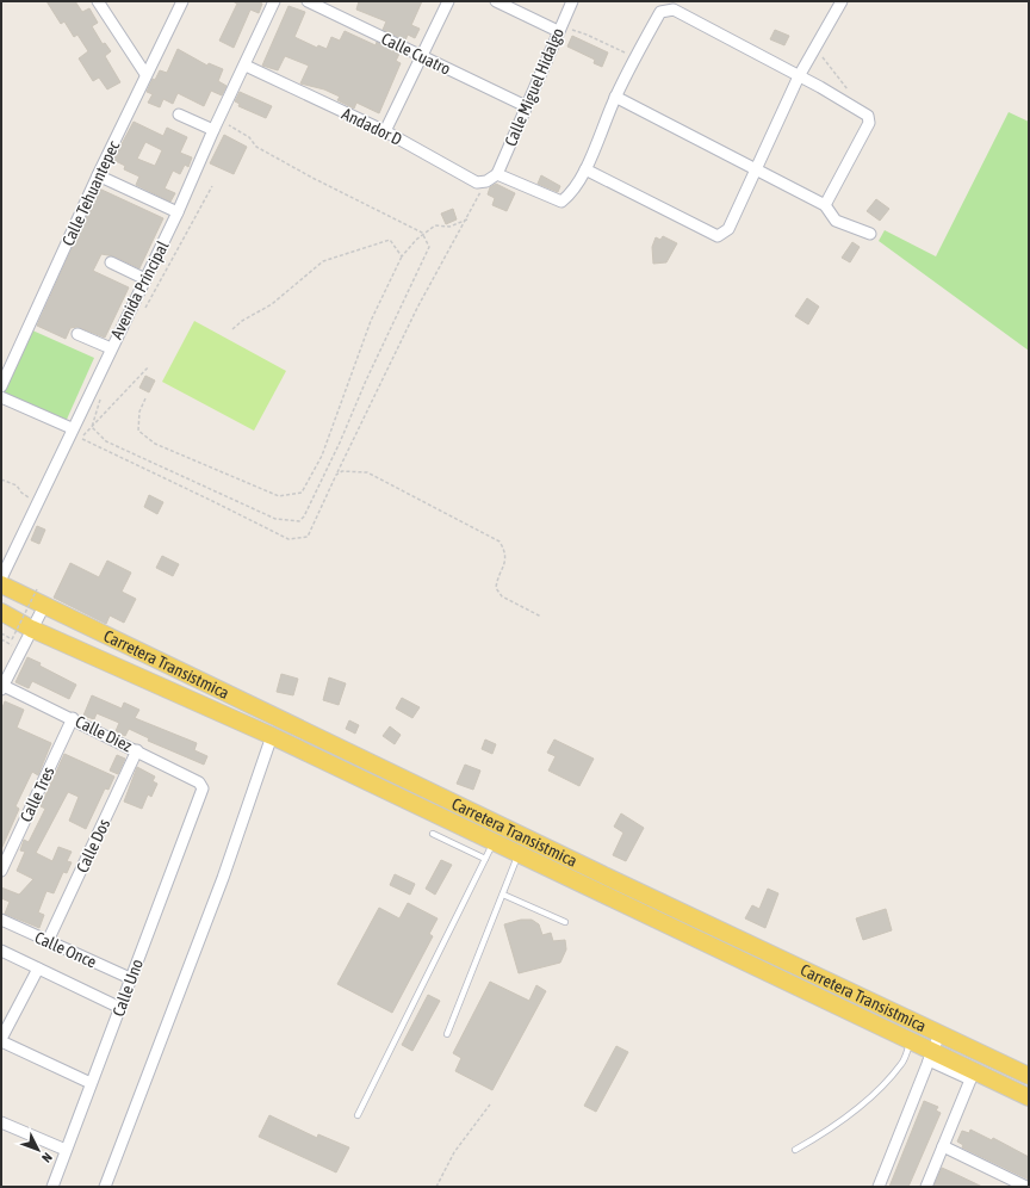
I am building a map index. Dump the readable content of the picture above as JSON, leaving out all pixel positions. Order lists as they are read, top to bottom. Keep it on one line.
{"streets":{"main road":["Carretera Transistmica"],"street":["Calle Cuatro","Calle Miguel Hidalgo","Andador D","Calle Tehuantepec","Avenida Principal","Calle Diez","Calle Tres","Calle Dos","Calle Once","Calle Uno"]},"crossings":[["Calle Cuatro","Calle Miguel Hidalgo"],["Andador D","Avenida Principal"],["Calle Diez","Calle Tres"],["Calle Diez","Calle Dos"],["Calle Diez","Calle Uno"],["Calle Dos","Calle Once"],["Calle Once","Calle Uno"]],"north":"bottom right"}
